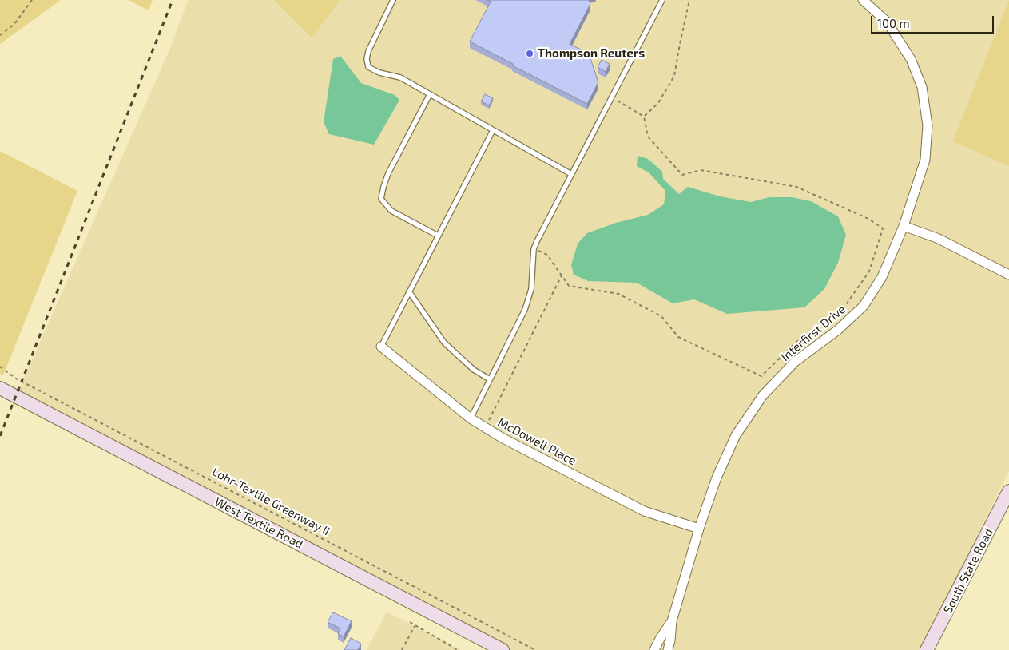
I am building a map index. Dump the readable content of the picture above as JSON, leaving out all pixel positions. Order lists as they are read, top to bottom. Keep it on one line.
{"streets":{"main road":["West Textile Road","South State Road"],"street":["Interfirst Drive","McDowell Place"],"path":["Lohr-Textile Greenway II"]},"crossings":[["Interfirst Drive","McDowell Place"]],"places":["Thompson Reuters"],"scale_bar":"100 m"}
